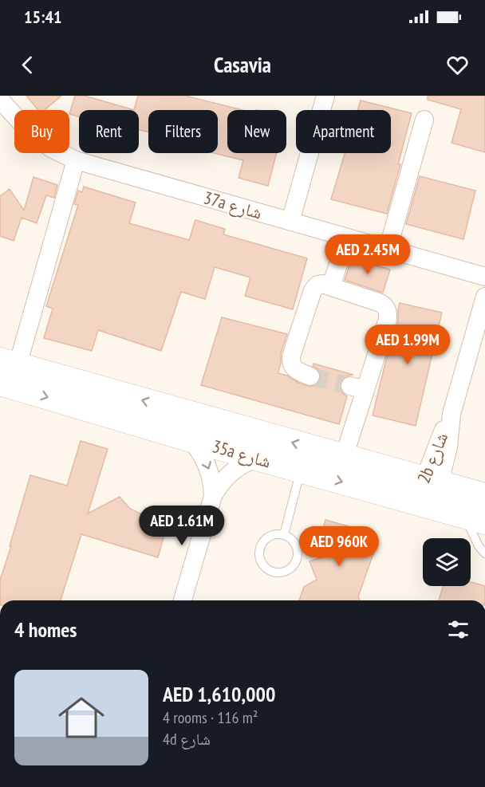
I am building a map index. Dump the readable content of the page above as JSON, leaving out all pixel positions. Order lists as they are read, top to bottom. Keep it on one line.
{"streets":{"street":["37a شارع","35a شارع","2b شارع"]},"crossings":[["35a شارع","2b شارع"]],"page":{"status":"15:41","header":"Casavia","chip":["Buy","Rent","Filters","New","Apartment"],"price":["AED 2.45M","AED 1.99M","AED 1.61M","AED 960K"],"heading":"4 homes","list":[{"name":"AED 1,610,000","note":"4 rooms · 116 m² · 4d شارع"}]}}
